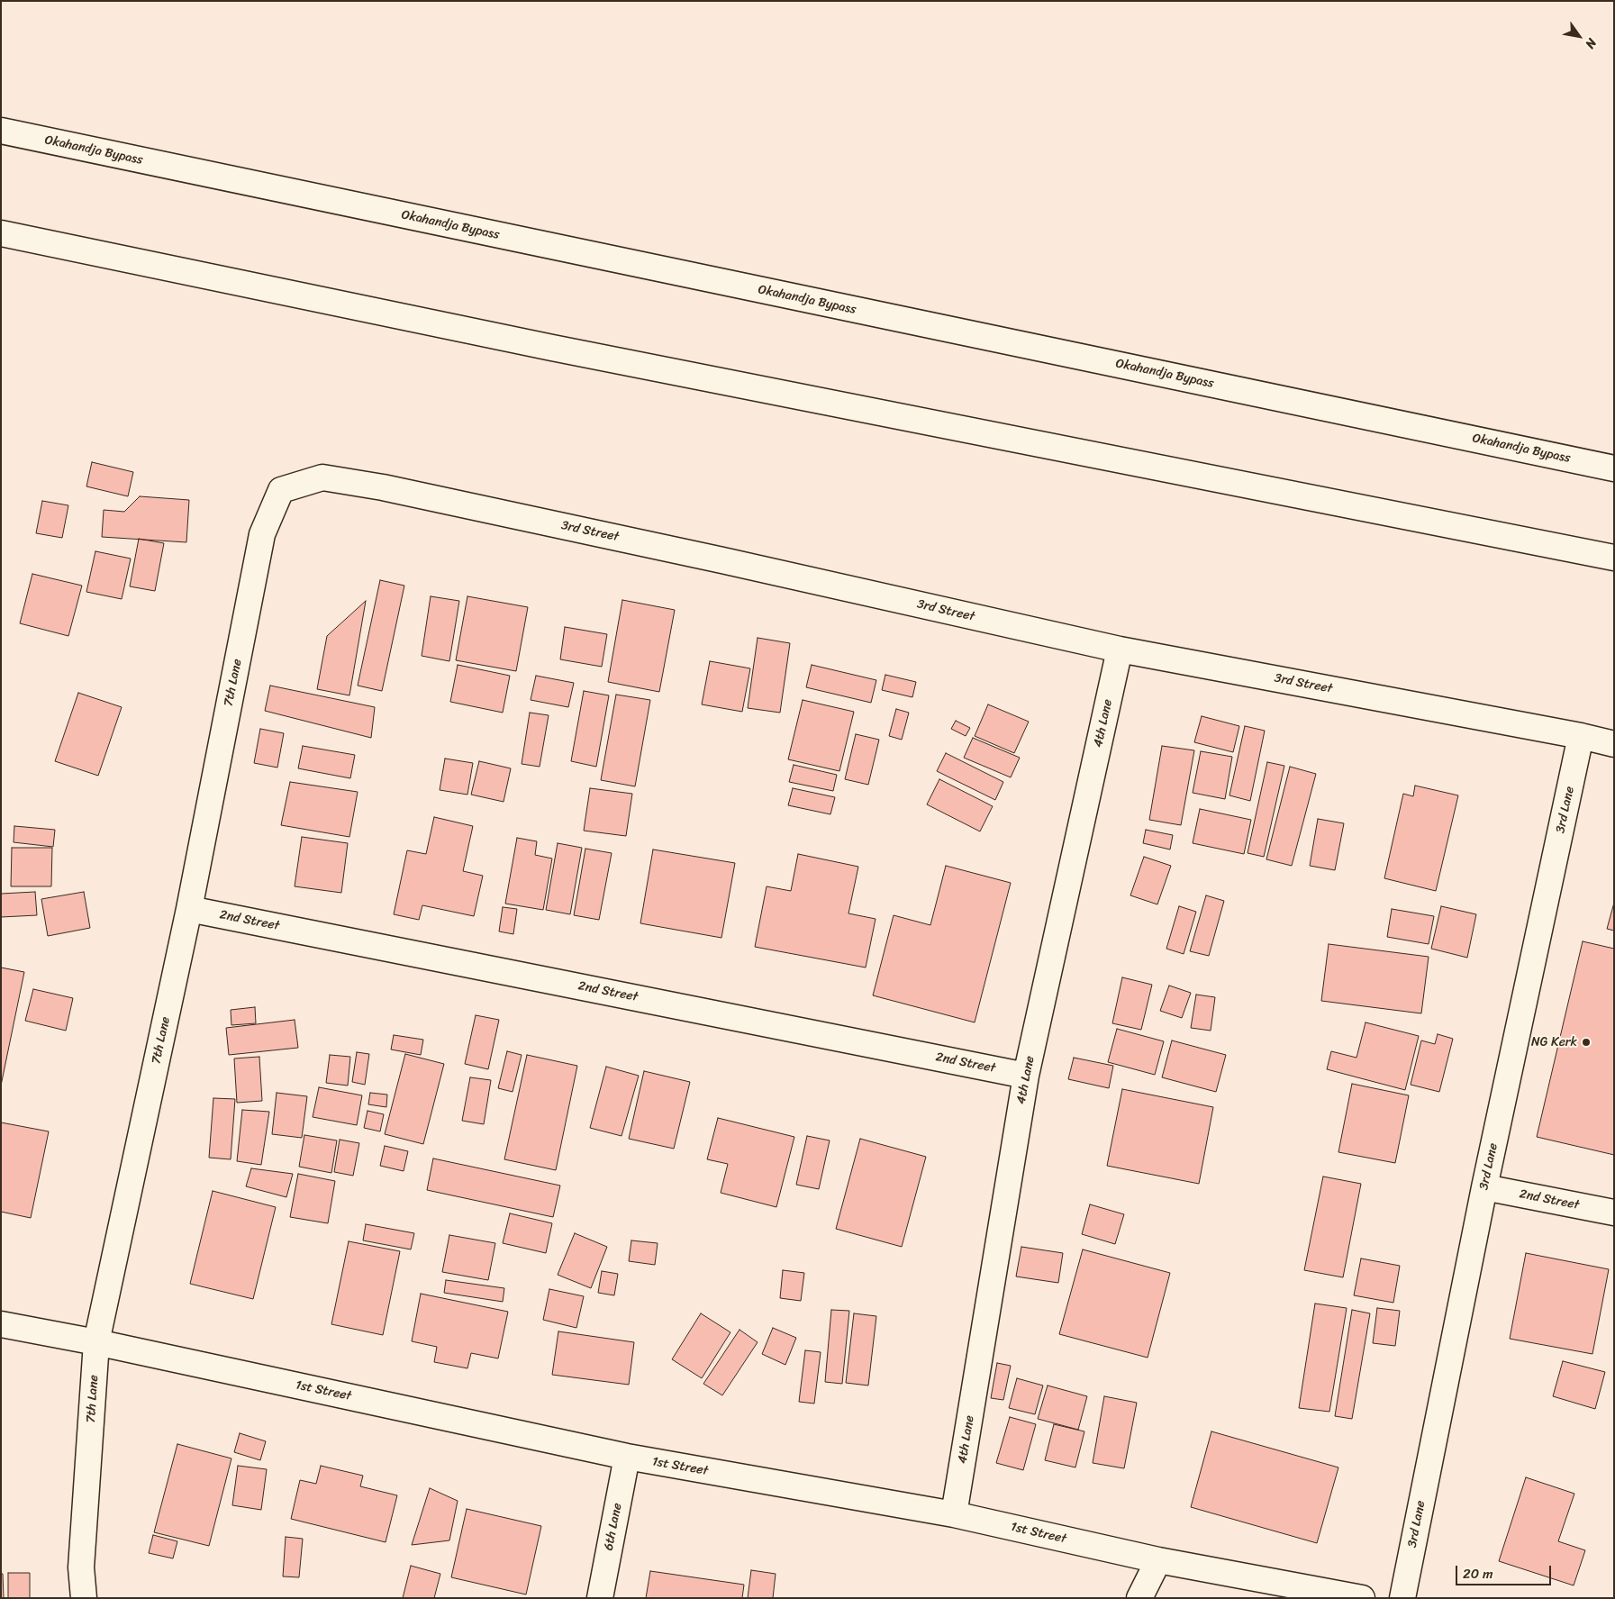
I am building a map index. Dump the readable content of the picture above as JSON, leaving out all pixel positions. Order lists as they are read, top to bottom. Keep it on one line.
{"streets":{"main road":["Okahandja Bypass","3rd Street","7th Lane","4th Lane","3rd Lane","2nd Street","1st Street","6th Lane"]},"crossings":[["3rd Street","7th Lane"],["3rd Street","4th Lane"],["3rd Street","3rd Lane"],["7th Lane","2nd Street"],["7th Lane","1st Street"],["4th Lane","2nd Street"],["4th Lane","1st Street"],["3rd Lane","2nd Street"],["1st Street","6th Lane"]],"places":["NG Kerk"],"scale_bar":"20 m","north":"bottom right"}
